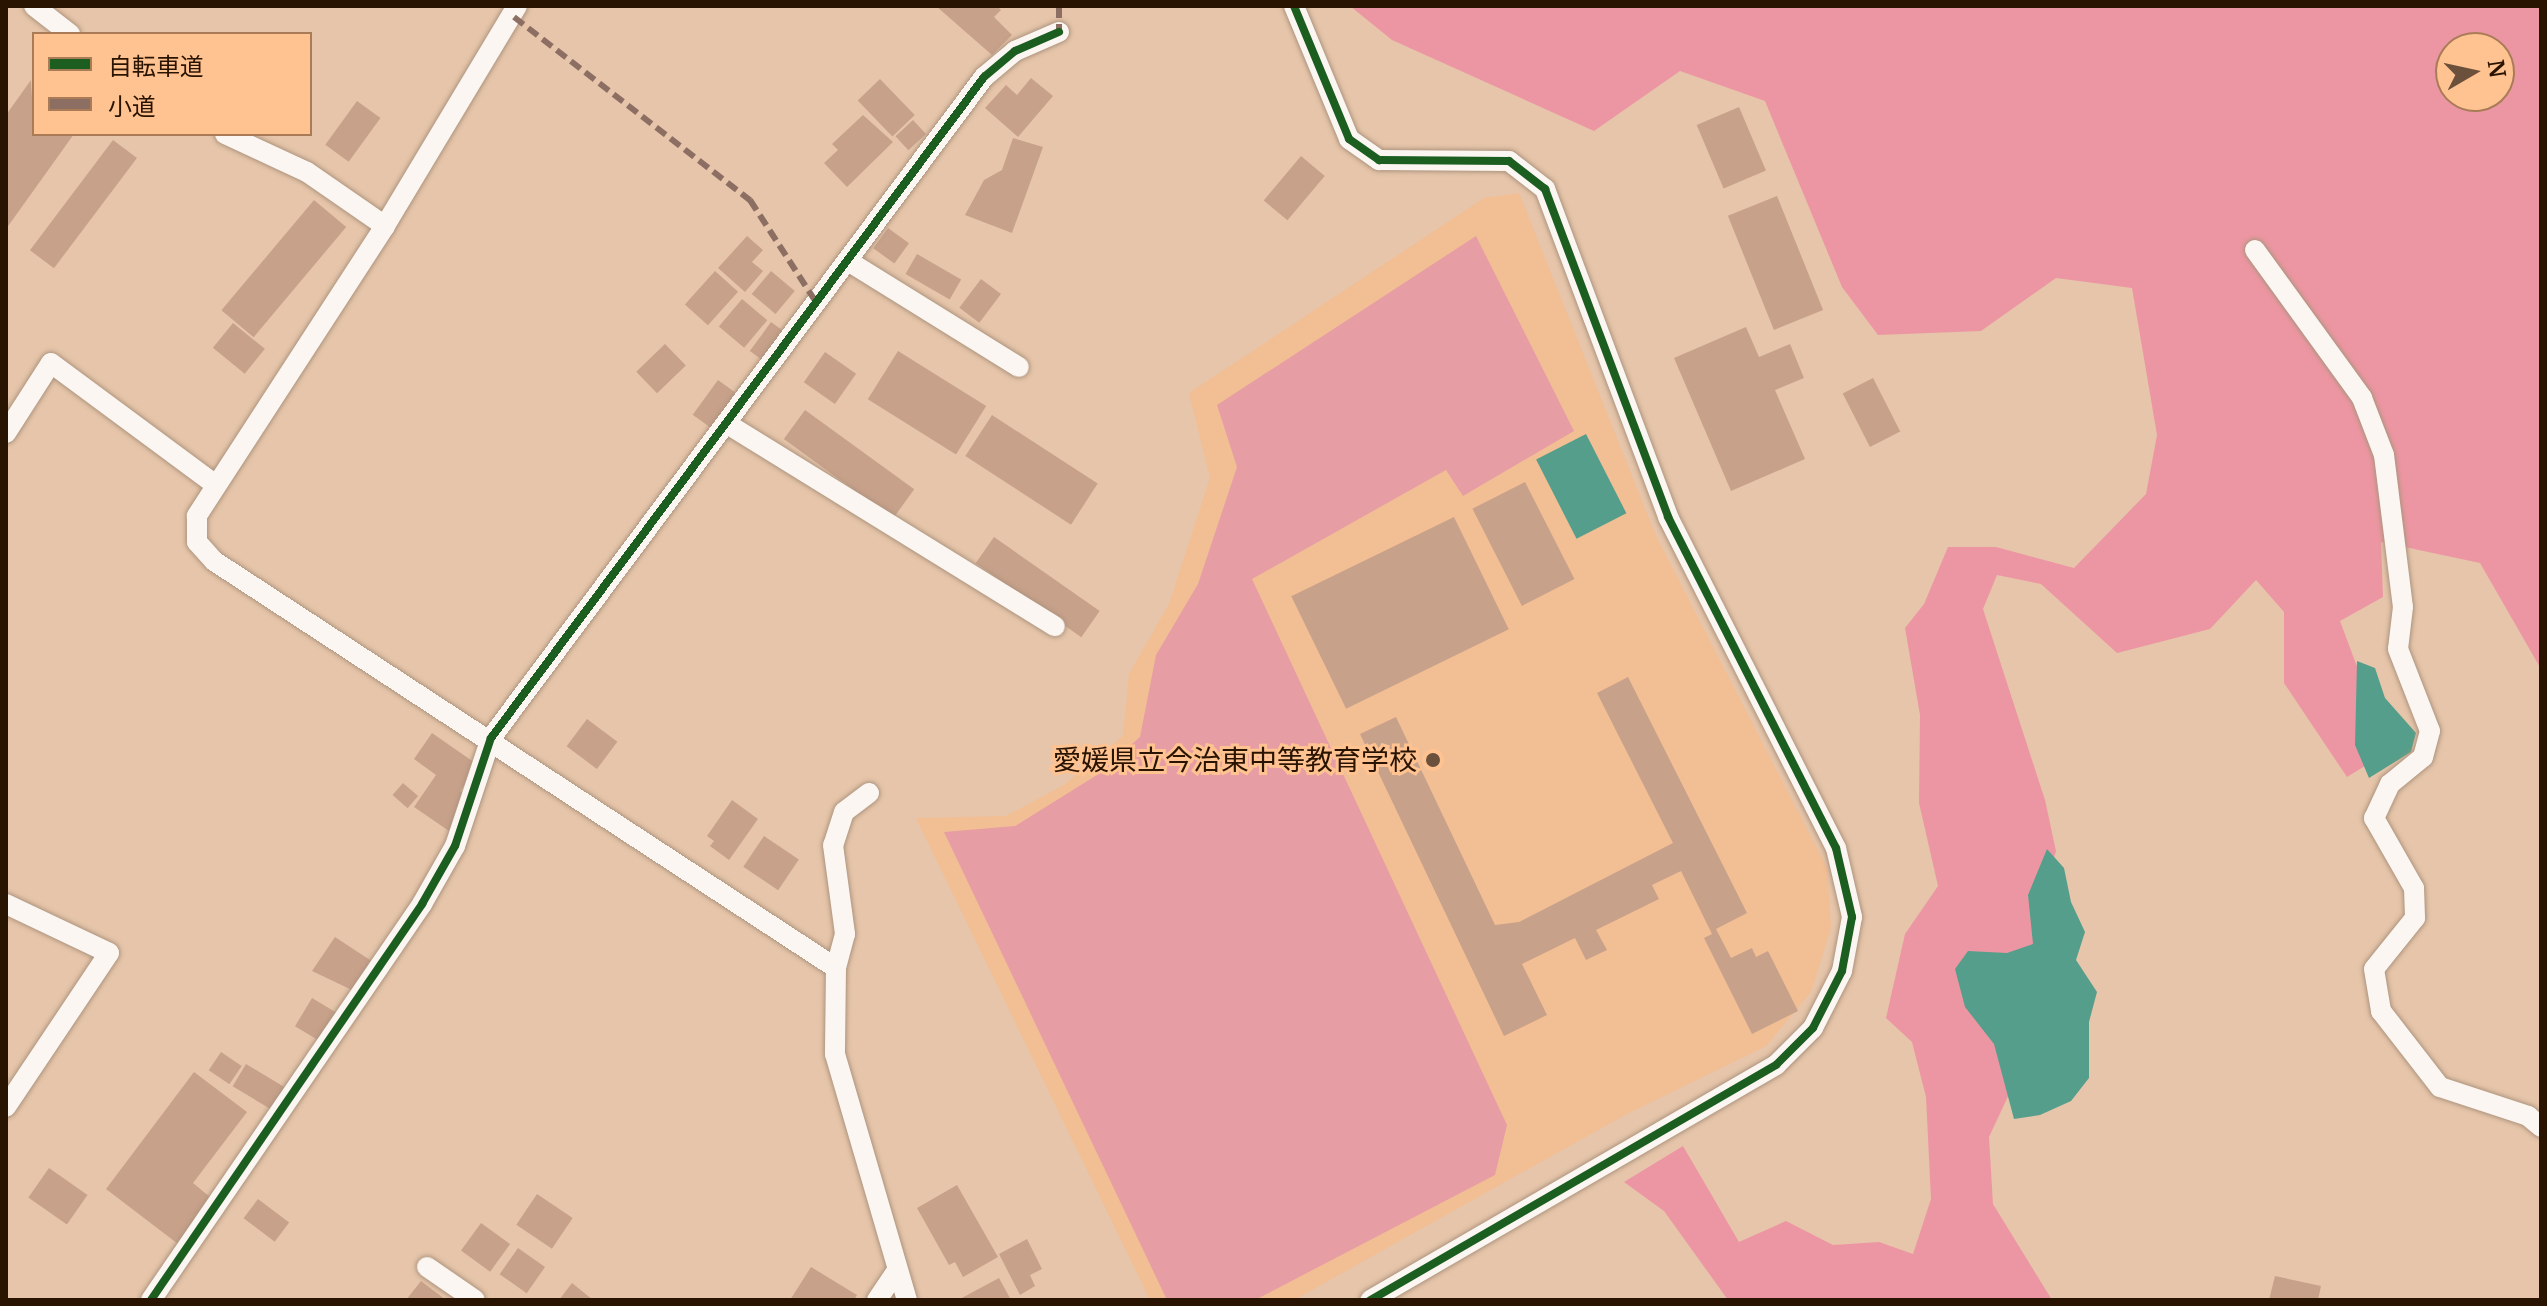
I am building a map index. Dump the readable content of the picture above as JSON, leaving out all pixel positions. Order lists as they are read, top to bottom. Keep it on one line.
{"places":["愛媛県立今治東中等教育学校"],"legend":["自転車道","小道"],"north":"right"}
